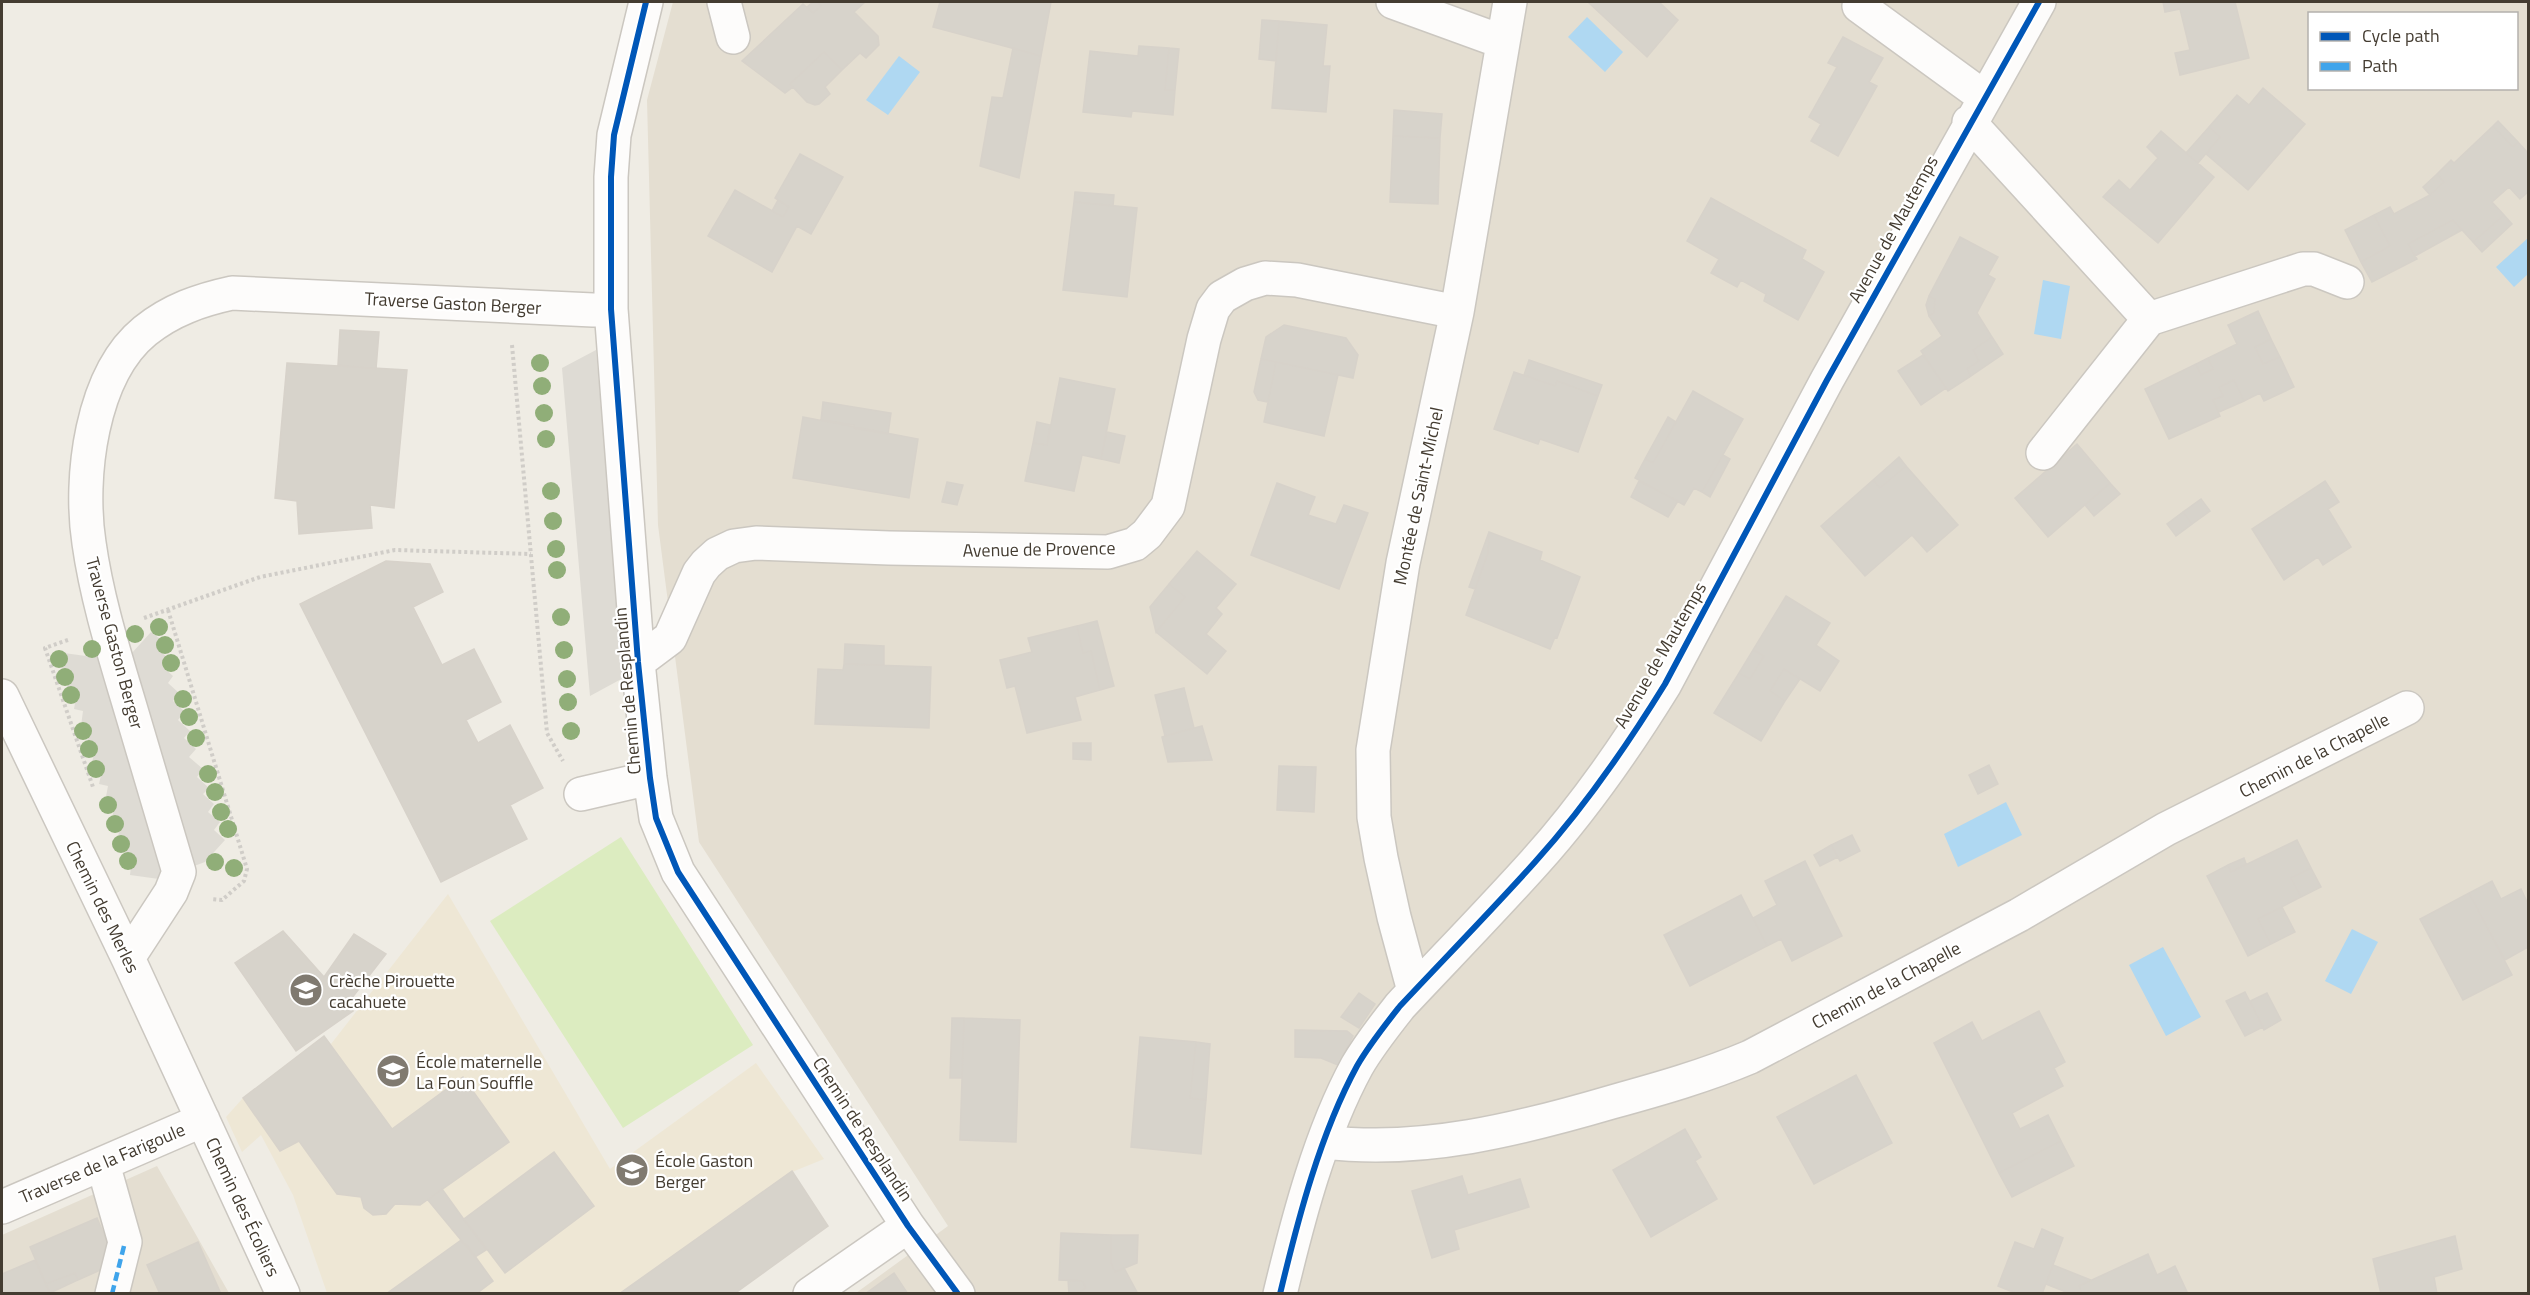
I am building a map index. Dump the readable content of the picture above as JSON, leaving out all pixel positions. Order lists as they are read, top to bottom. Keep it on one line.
{"streets":{"street":["Avenue de Mautemps","Traverse Gaston Berger","Montée de Saint-Michel","Avenue de Provence","Chemin de Resplandin","Chemin de la Chapelle","Chemin des Merles","Traverse de la Farigoule","Chemin des Écoliers"]},"crossings":[["Avenue de Mautemps","Montée de Saint-Michel"],["Avenue de Mautemps","Chemin de la Chapelle"],["Traverse Gaston Berger","Chemin de Resplandin"],["Traverse Gaston Berger","Chemin des Merles"],["Montée de Saint-Michel","Avenue de Provence"],["Avenue de Provence","Chemin de Resplandin"],["Chemin des Merles","Traverse de la Farigoule"],["Chemin des Merles","Chemin des Écoliers"],["Traverse de la Farigoule","Chemin des Écoliers"]],"places":{"school or university":["Crèche Pirouette cacahuete","École maternelle La Foun Souffle","École Gaston Berger"]},"legend":["Cycle path","Path"]}
